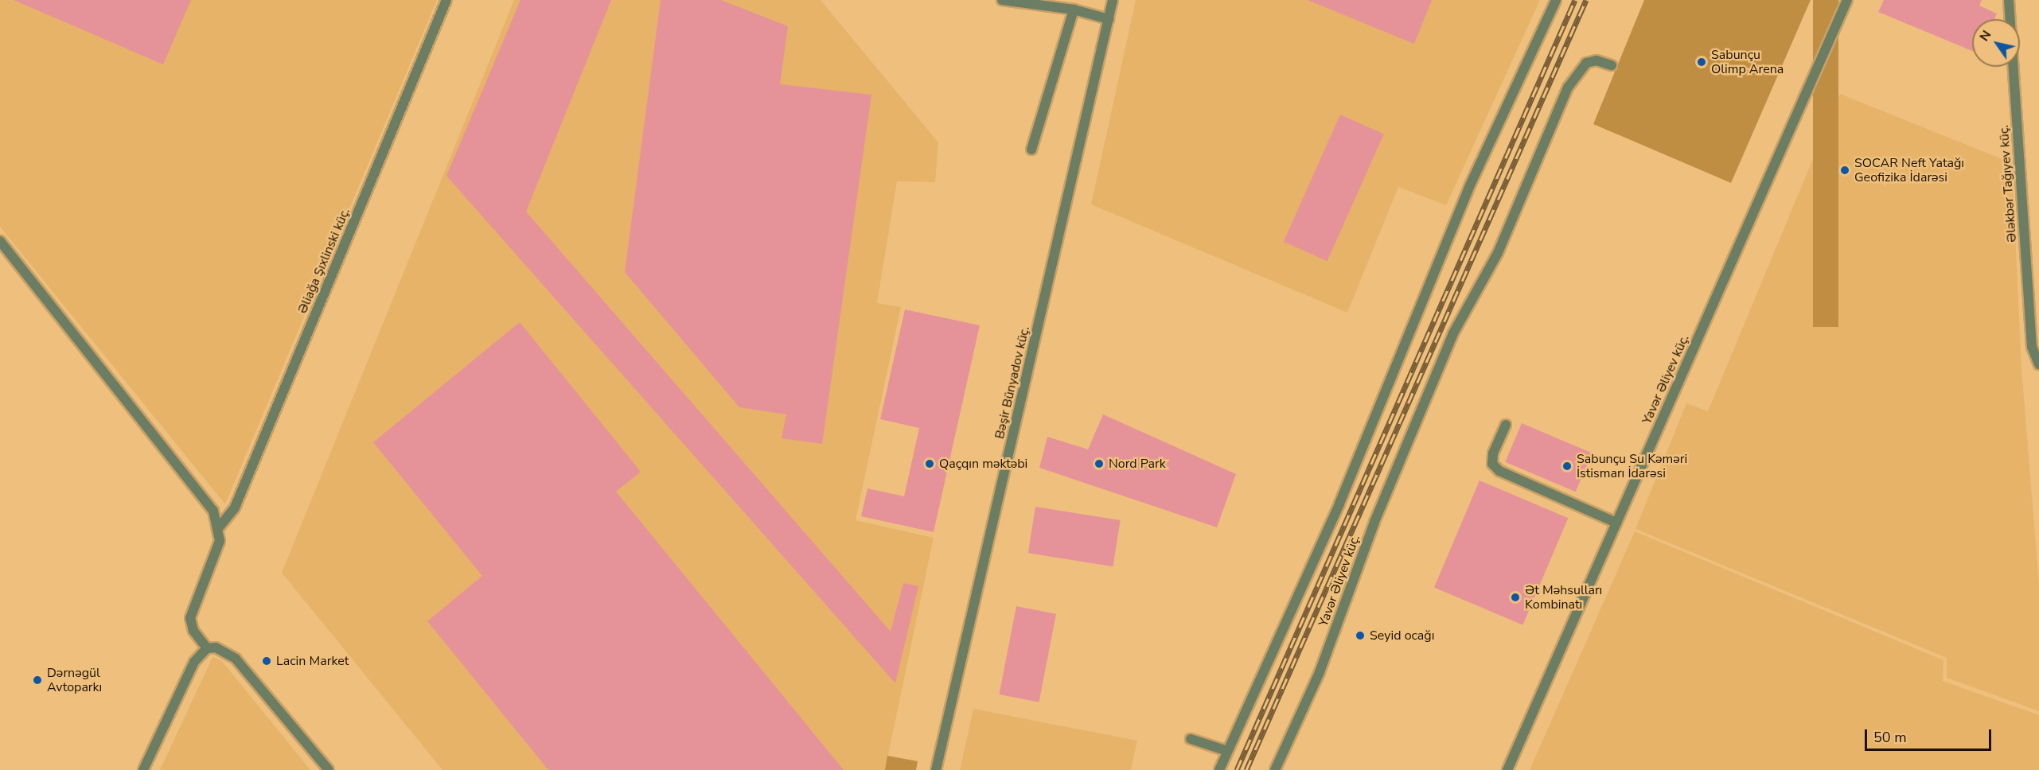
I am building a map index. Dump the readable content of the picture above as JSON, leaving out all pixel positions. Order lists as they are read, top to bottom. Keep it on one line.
{"streets":{"street":["Ələkbər Tağıyev küç.","Əliağa Şıxlinski küç.","Yavər Əliyev küç.","Bəşir Bünyadov küç."]},"places":["Sabunçu Olimp Arena","SOCAR Neft Yatağı Geofizika İdarəsi","Qaçqın məktəbi","Nord Park","Sabunçu Su Kəməri İstismarı İdarəsi","Ət Məhsulları Kombinatı","Seyid ocağı","Lacin Market","Dərnəgül Avtoparkı"],"scale_bar":"50 m","north":"top left"}
